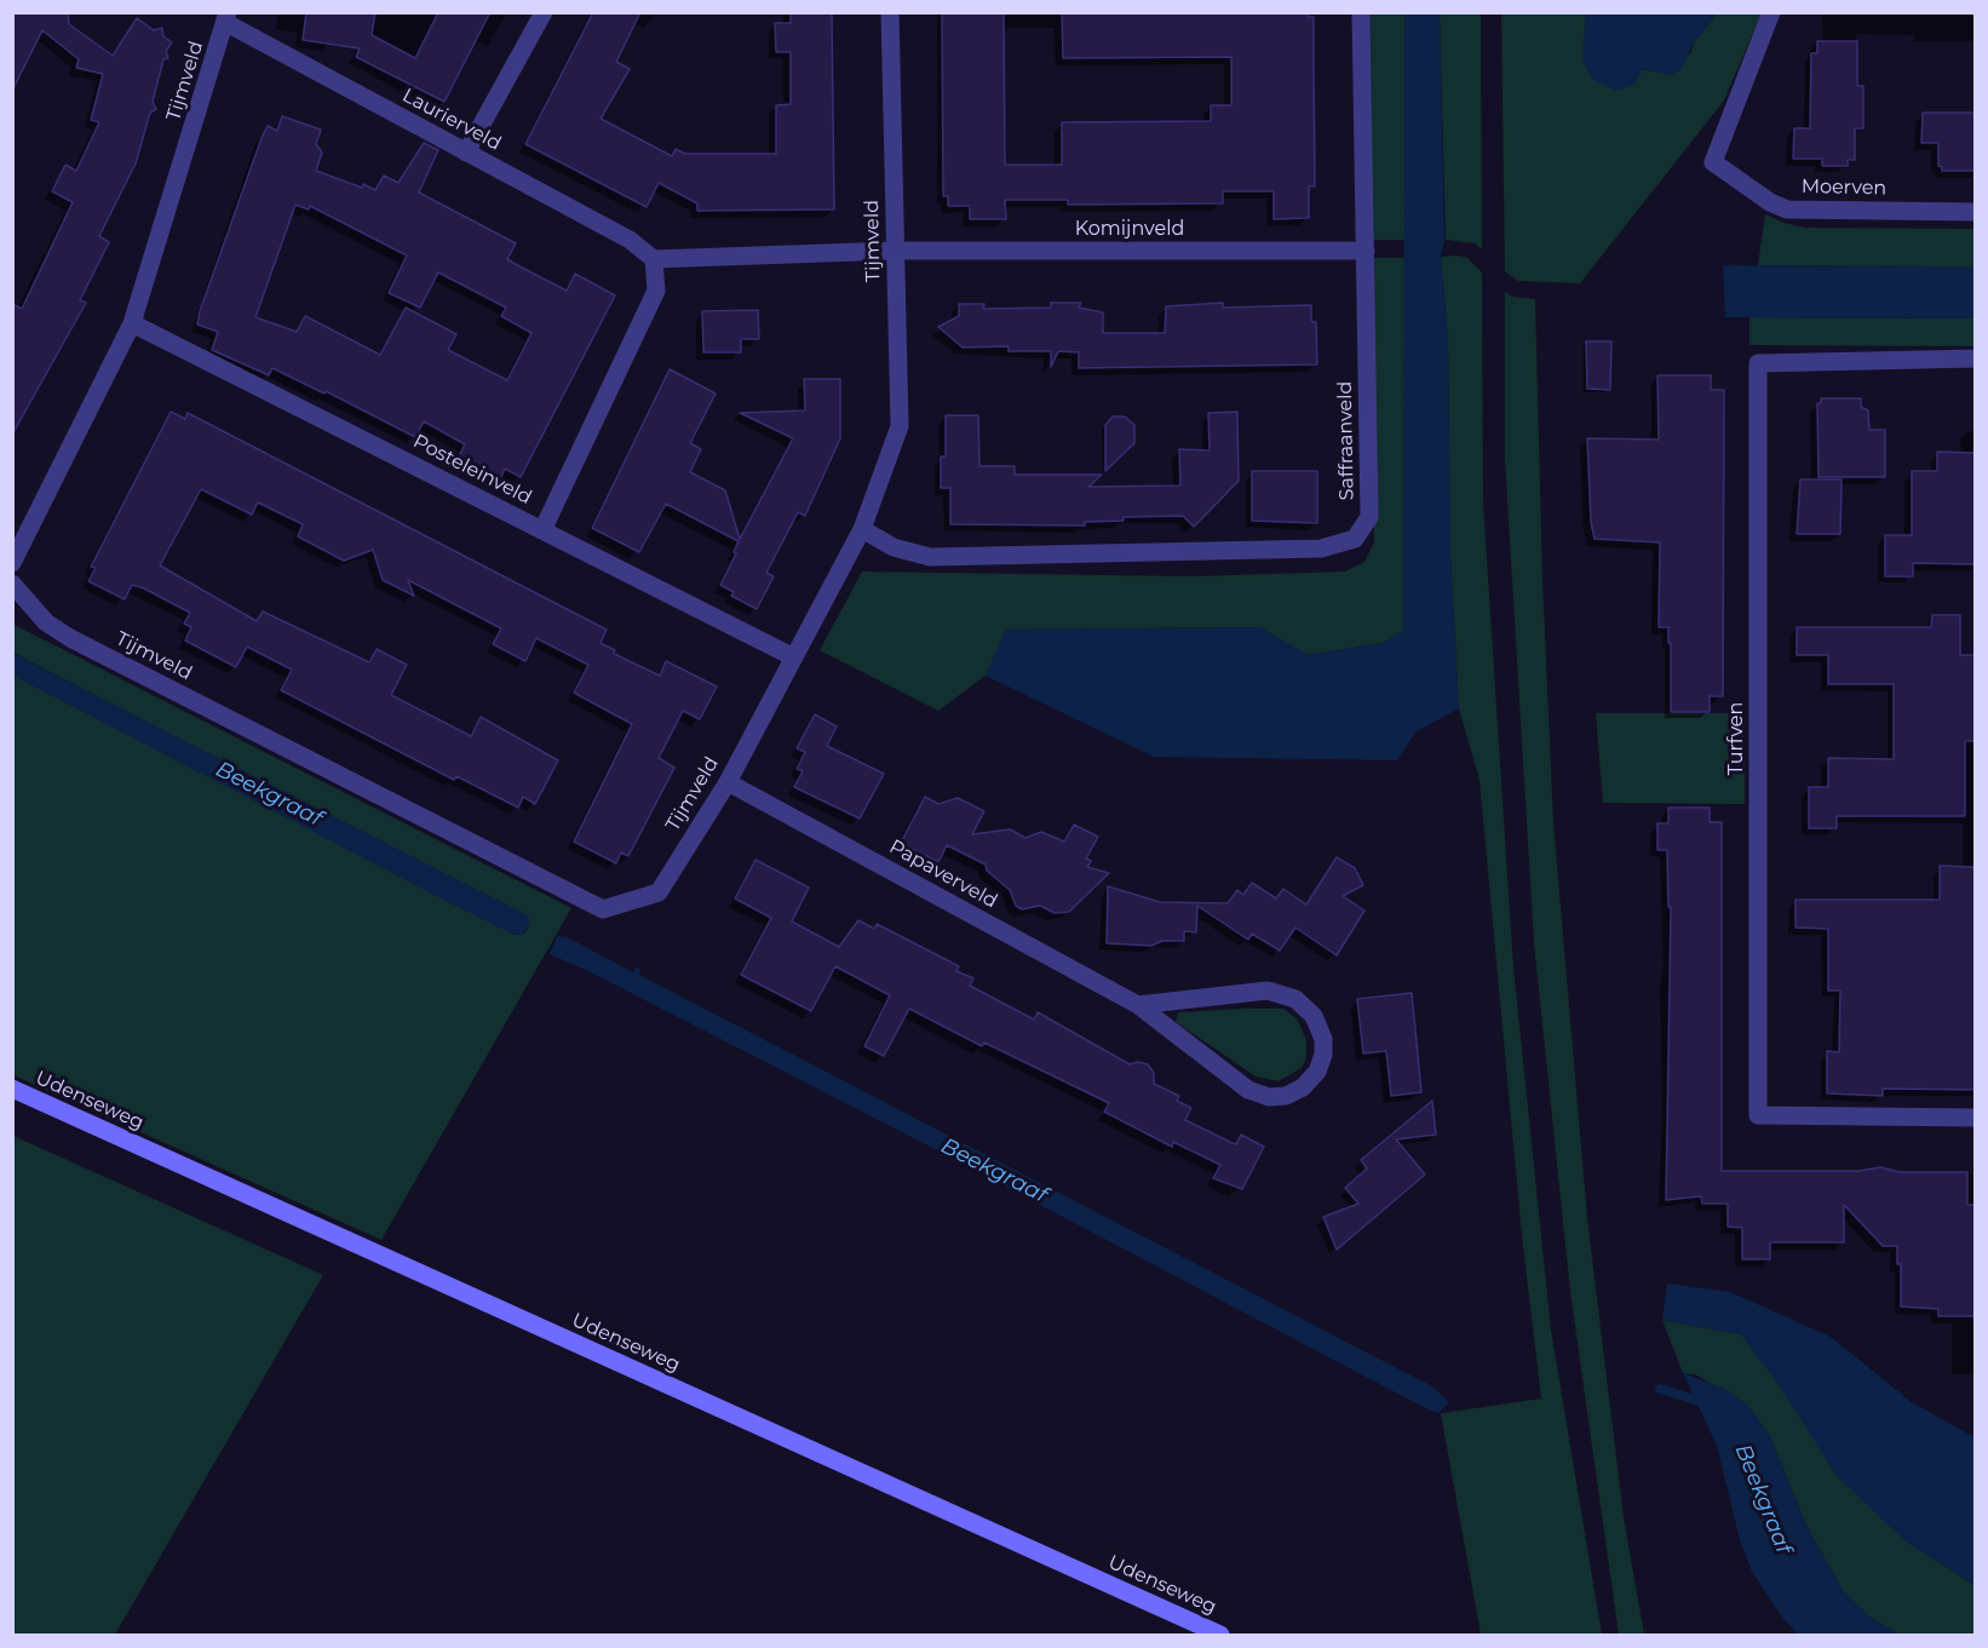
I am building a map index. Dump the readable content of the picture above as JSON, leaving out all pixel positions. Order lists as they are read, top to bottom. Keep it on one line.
{"streets":{"main road":["Udenseweg"],"street":["Tijmveld","Laurierveld","Moerven","Komijnveld","Saffraanveld","Posteleinveld","Turfven","Papaverveld"]},"crossings":[["Tijmveld","Laurierveld"],["Tijmveld","Komijnveld"],["Tijmveld","Saffraanveld"],["Tijmveld","Posteleinveld"],["Tijmveld","Papaverveld"],["Komijnveld","Saffraanveld"]],"water":["Beekgraaf"]}
